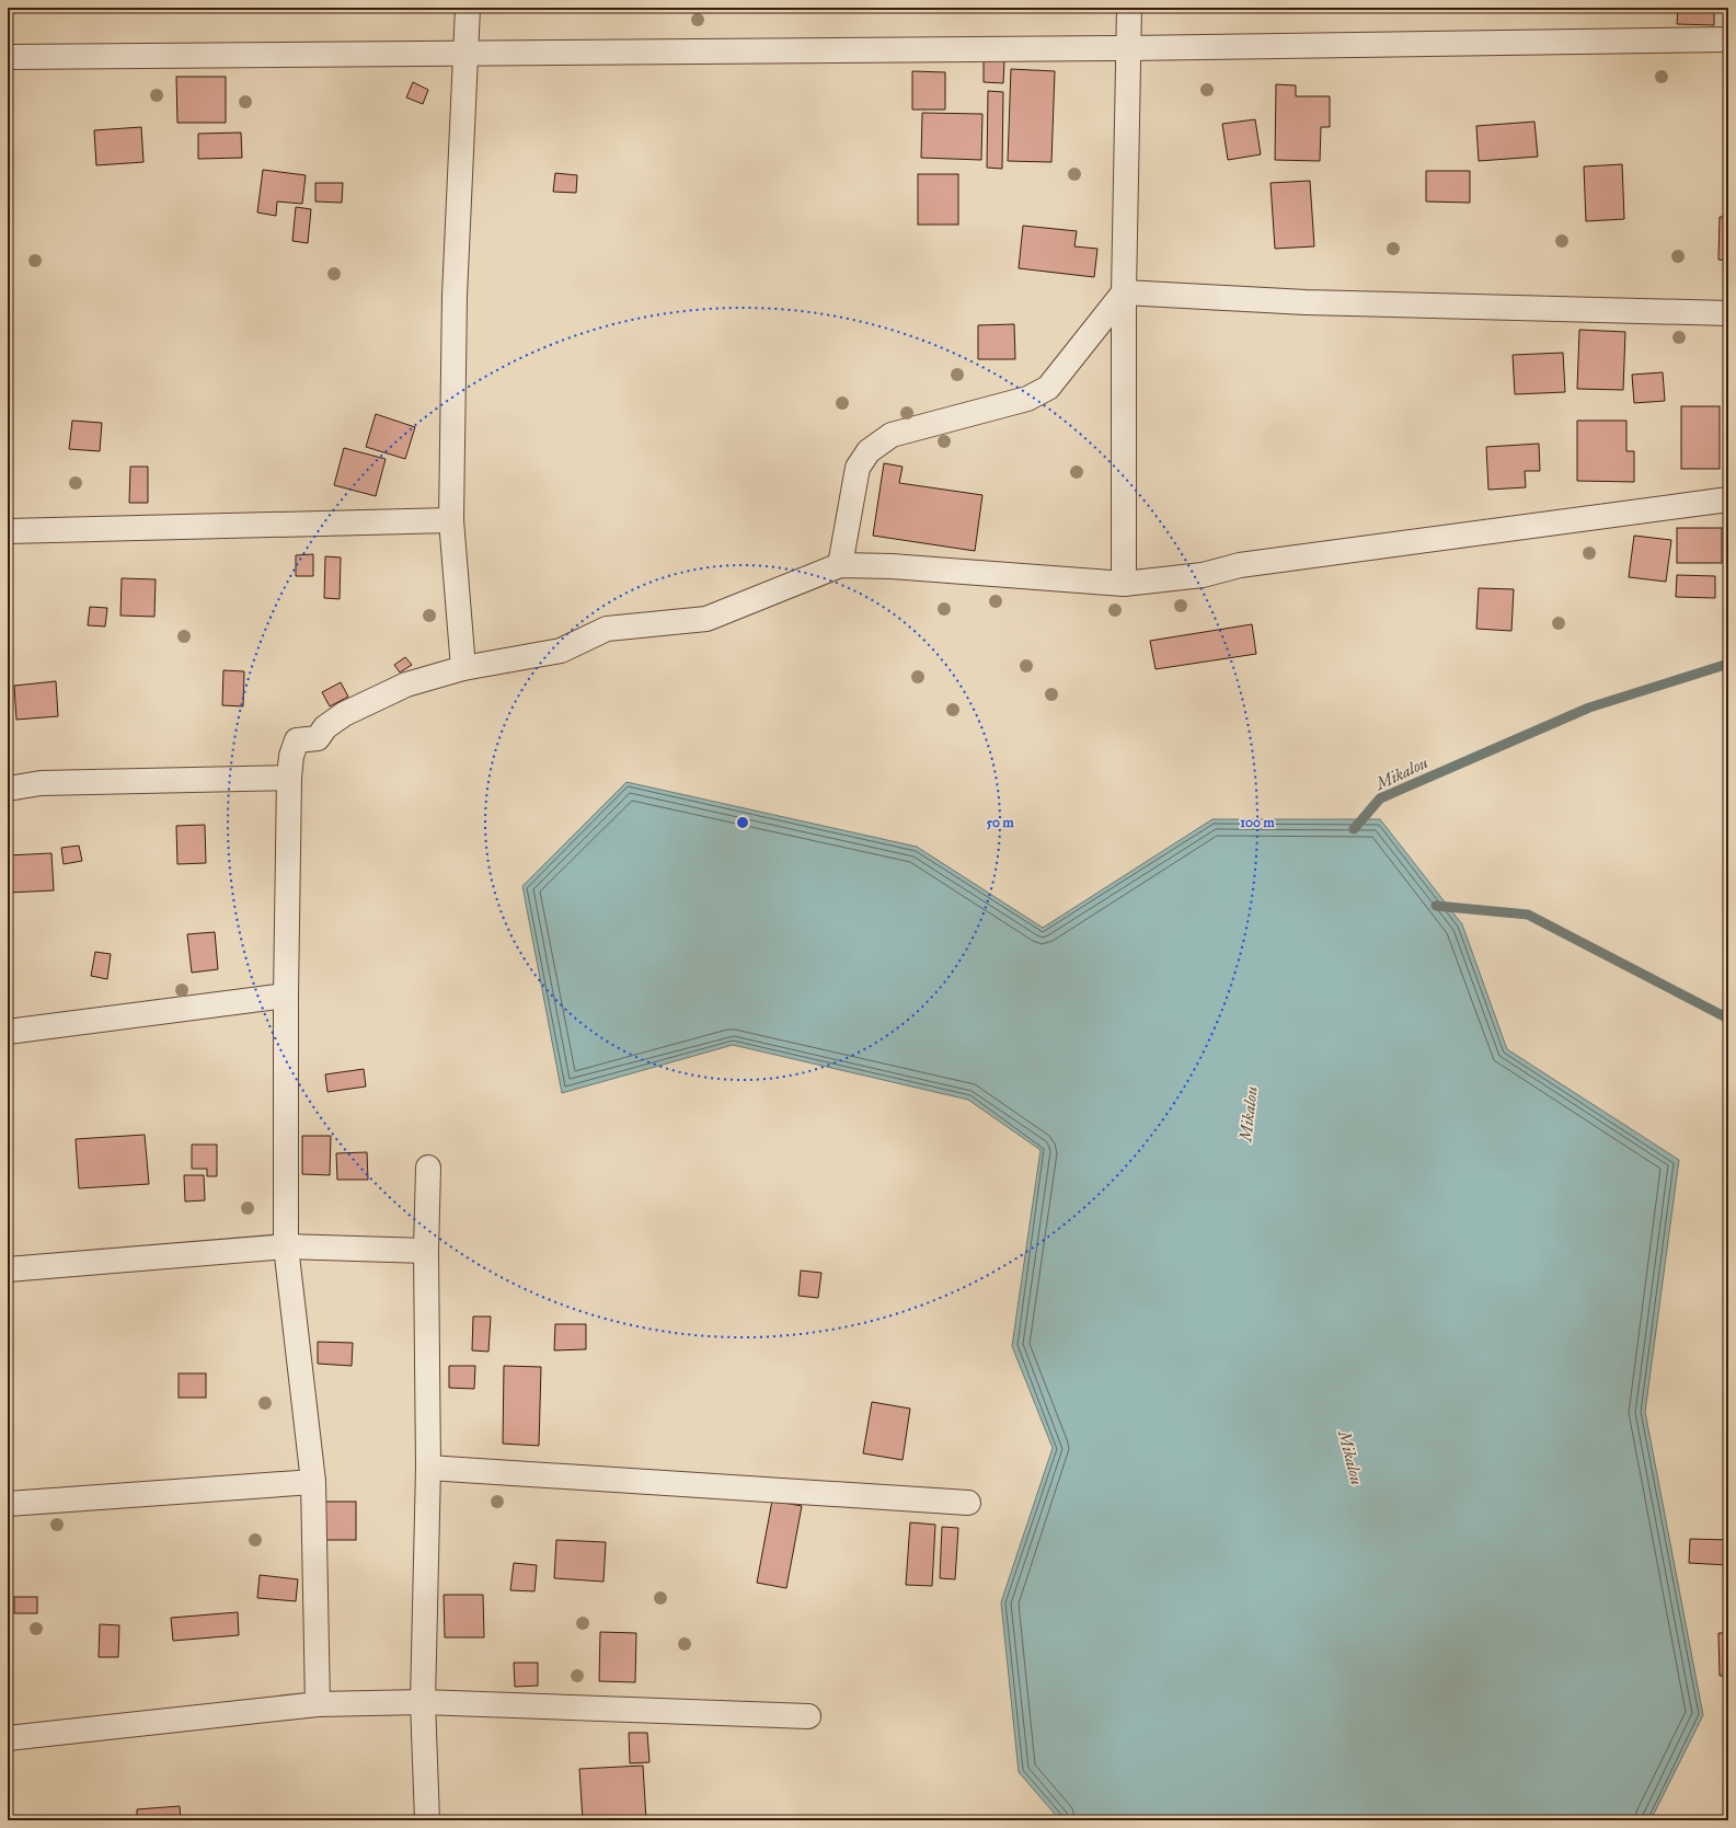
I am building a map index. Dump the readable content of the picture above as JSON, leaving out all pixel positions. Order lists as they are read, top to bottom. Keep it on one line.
{"water":["Mikalou"],"rings":["50 m","100 m"]}
